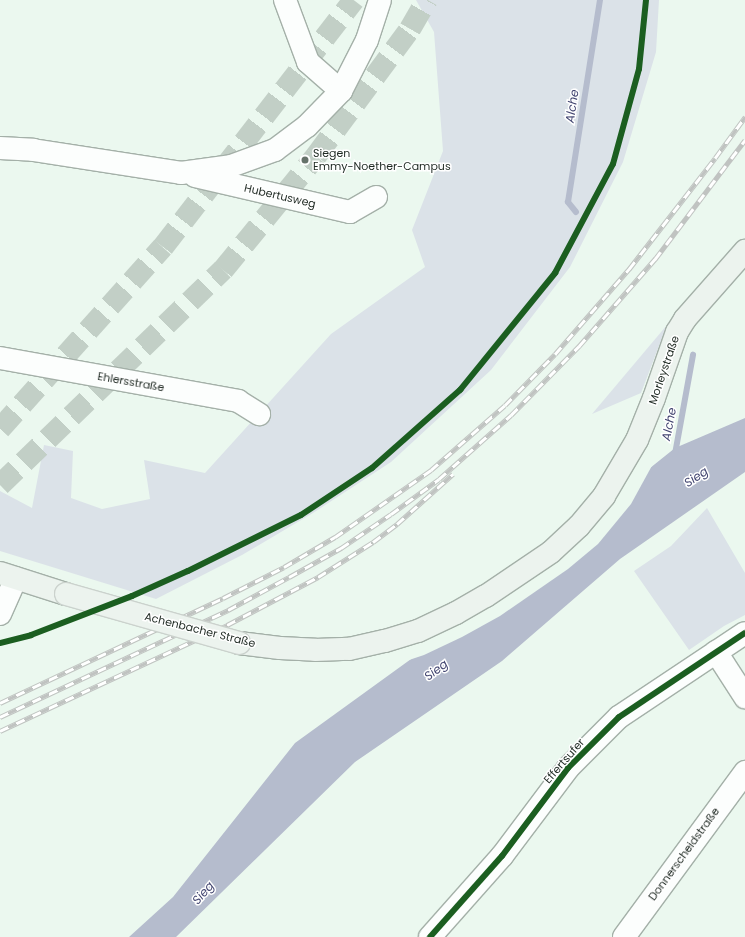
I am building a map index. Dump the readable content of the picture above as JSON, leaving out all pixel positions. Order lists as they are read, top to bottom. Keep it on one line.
{"streets":{"main road":["Morleystraße","Achenbacher Straße"],"street":["Hubertusweg","Ehlersstraße","Effertsufer","Donnerscheidstraße"]},"crossings":[["Morleystraße","Achenbacher Straße"]],"water":["Alche","Sieg"],"places":["Siegen Emmy-Noether-Campus"]}
